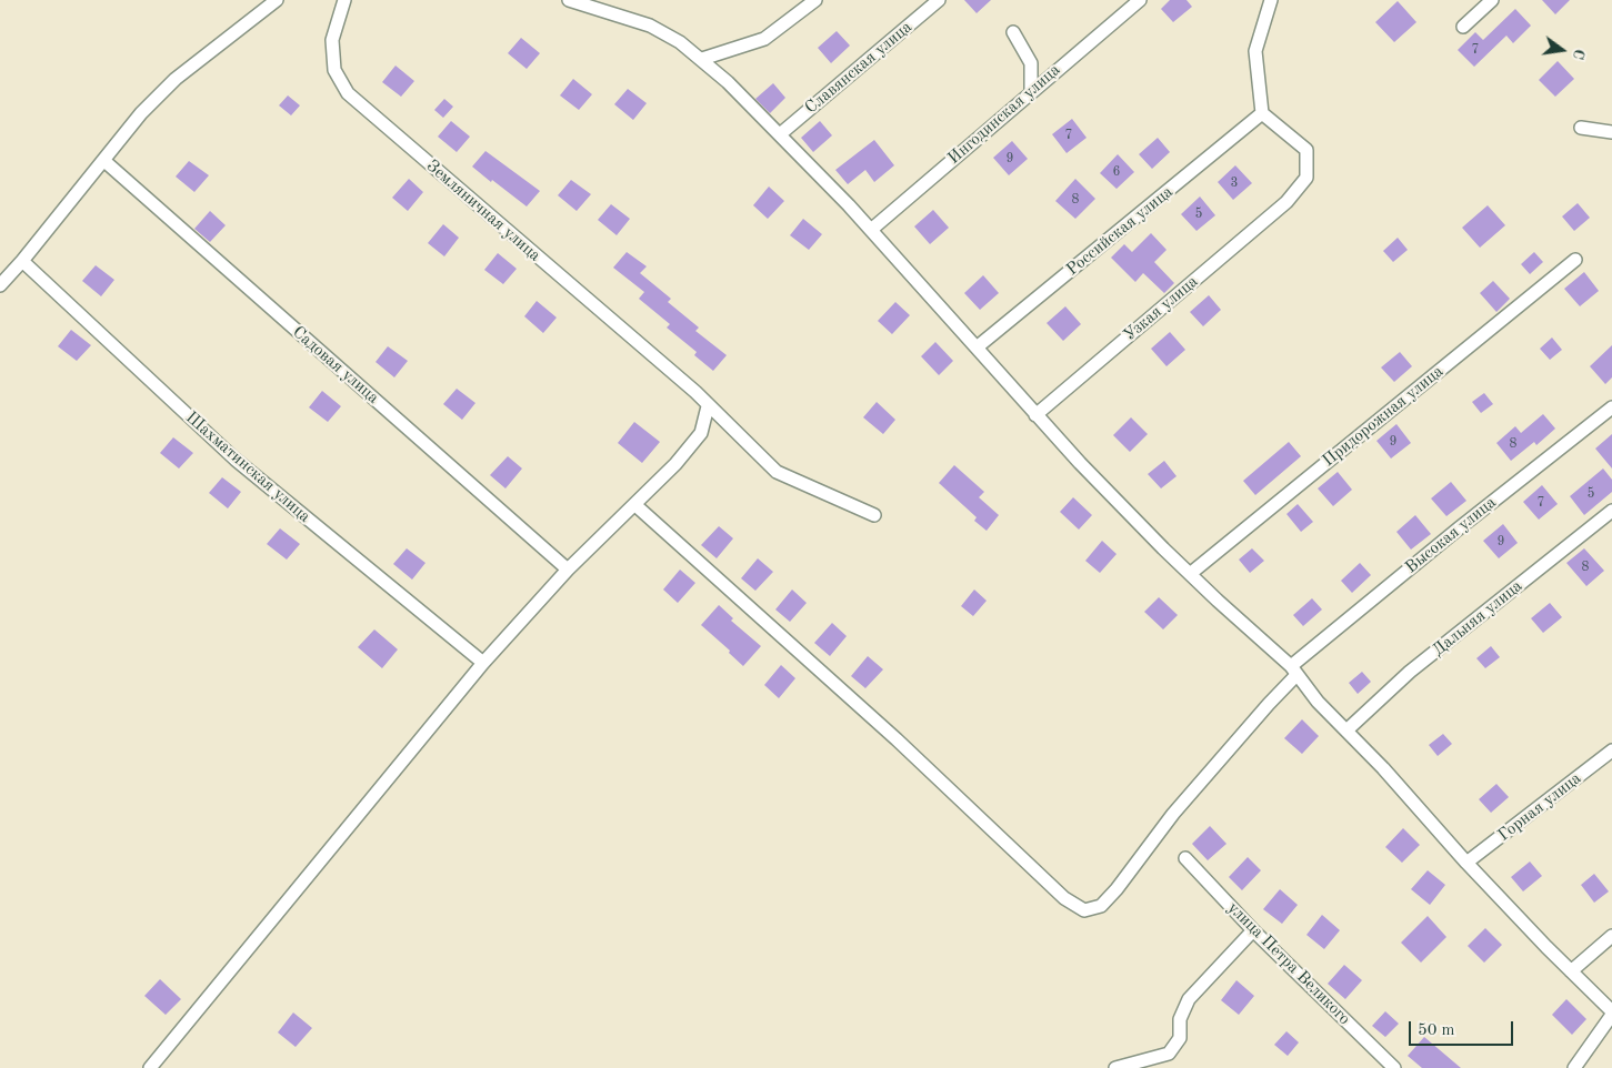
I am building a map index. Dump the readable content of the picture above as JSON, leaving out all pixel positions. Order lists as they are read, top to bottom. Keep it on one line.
{"streets":{"street":["Славянская улица","Ингодинская улица","Земляничная улица","Российская улица","Узкая улица","Садовая улица","Придорожная улица","Шахматинская улица","Высокая улица","Дальняя улица","Горная улица","улица Петра Великого"]},"crossings":[["Российская улица","Узкая улица"]],"house_numbers":["7","7","9","6","3","8","5","9","8","5","7","9","8"],"scale_bar":"50 m","north":"right"}
